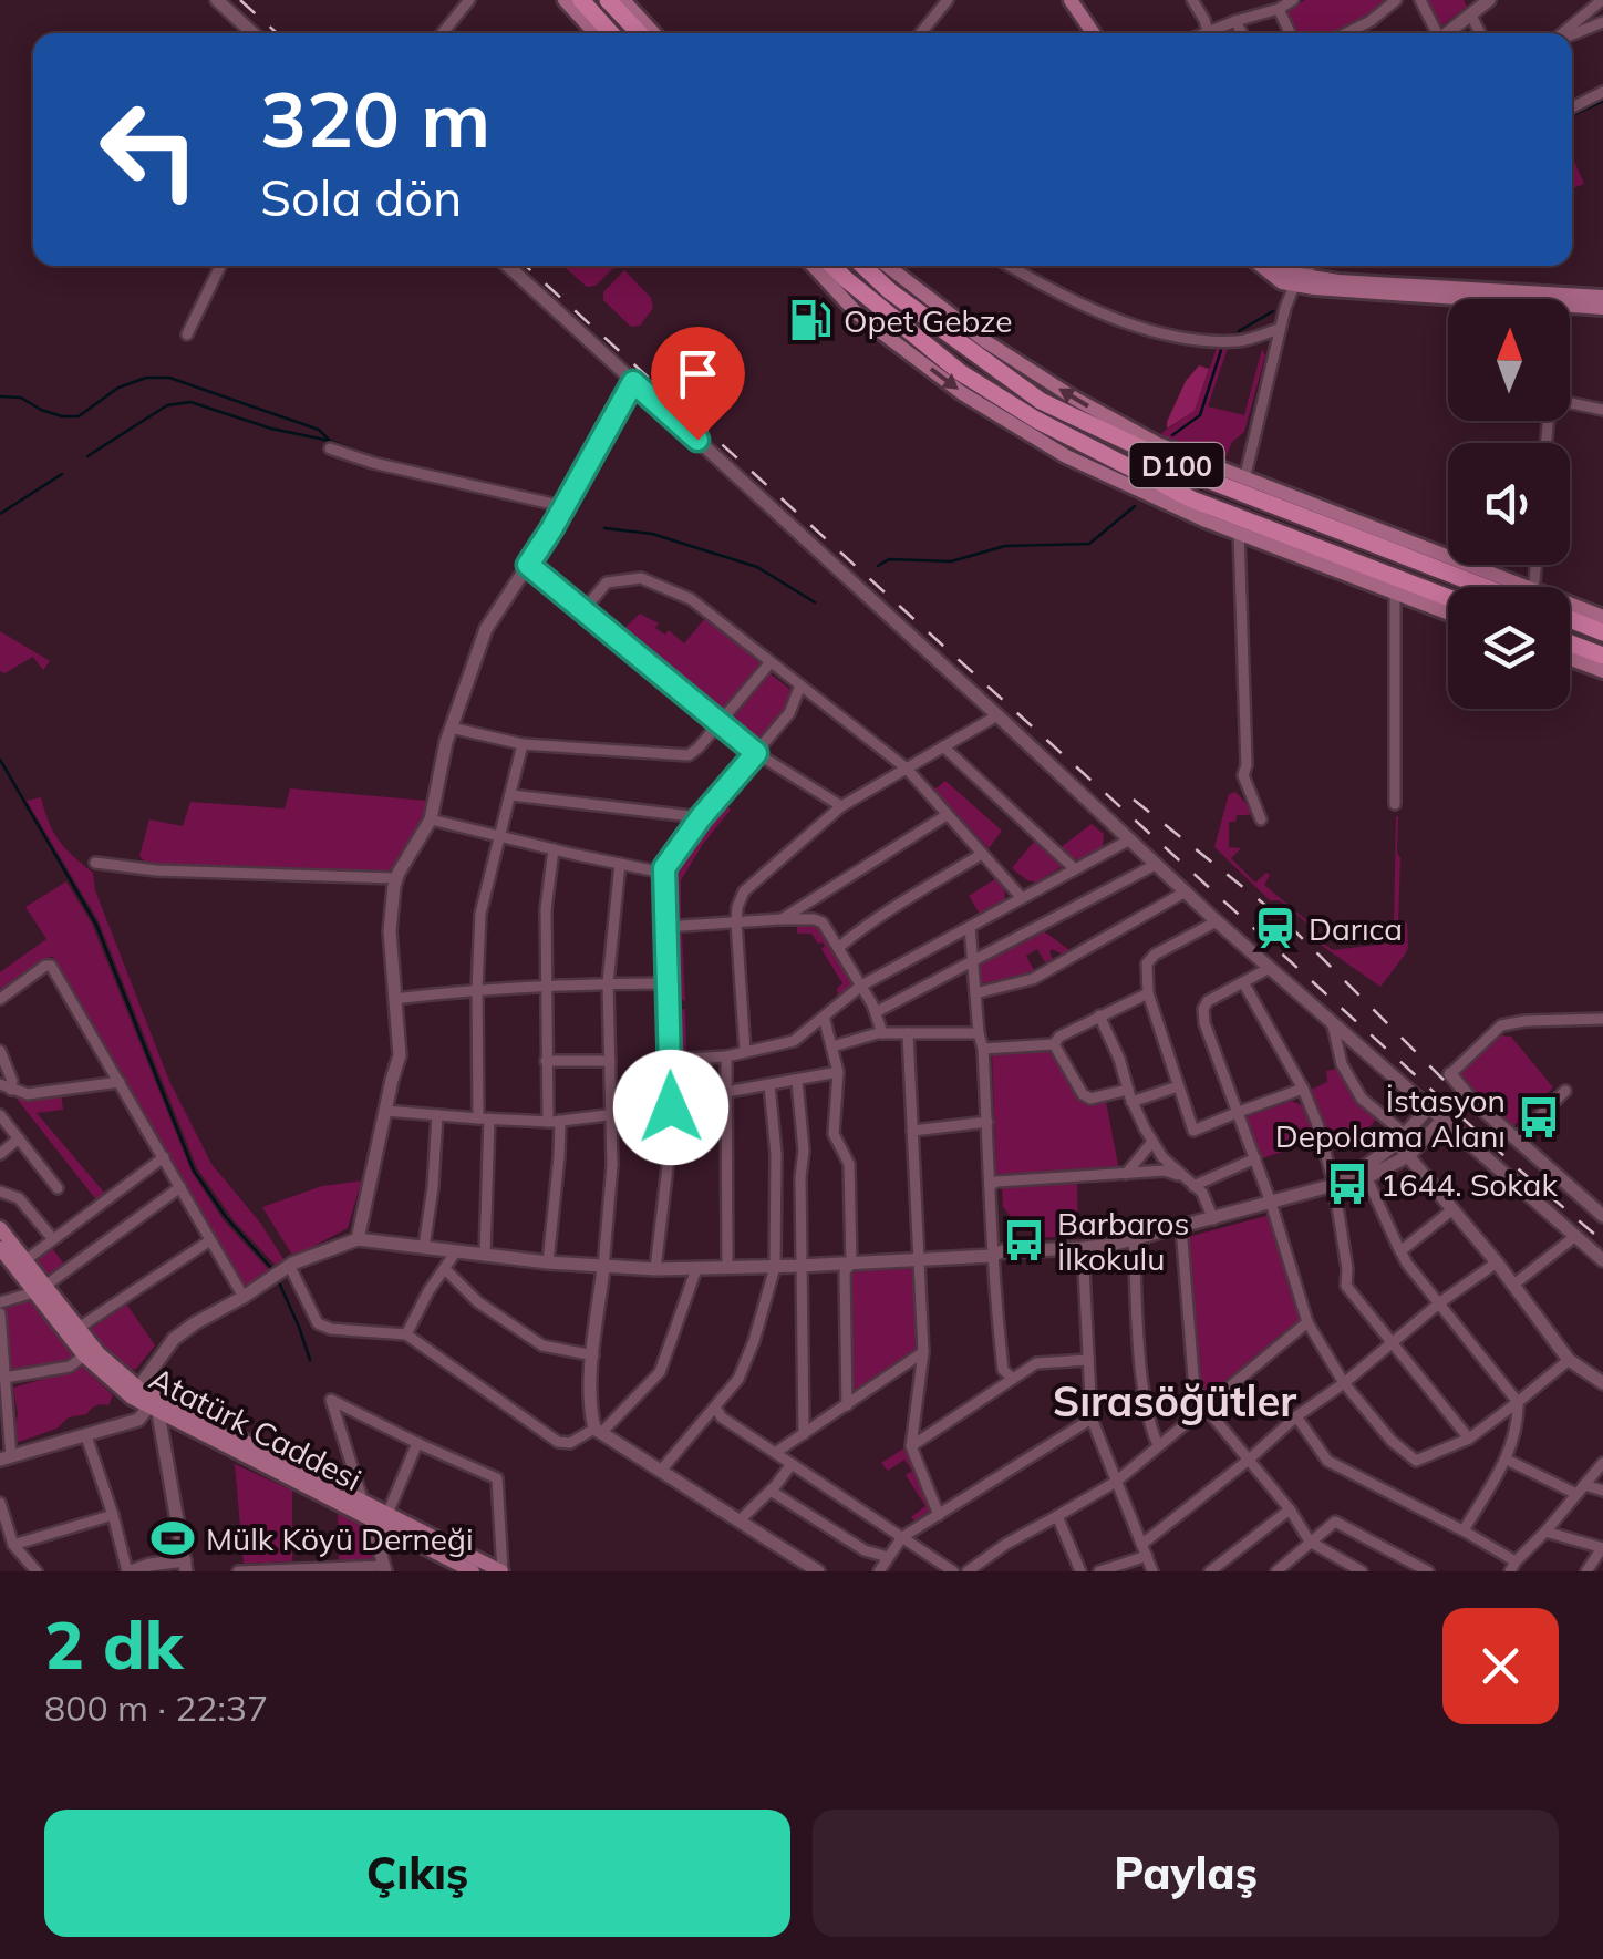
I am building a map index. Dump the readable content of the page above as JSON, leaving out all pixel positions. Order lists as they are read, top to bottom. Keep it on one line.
{"streets":{"highway":["D100"],"main road":["Atatürk Caddesi"]},"districts":["Sırasöğütler"],"places":{"fuel station":["Opet Gebze"],"station":["Darıca"],"bus stop":["İstasyon Depolama Alanı","1644. Sokak","Barbaros İlkokulu"],"sports":["Mülk Köyü Derneği"]},"north":"top","page":{"turn":["320 m","Sola dön"],"heading":["2 dk","800 m · 22:37"],"buttons":["Çıkış","Paylaş"]}}
